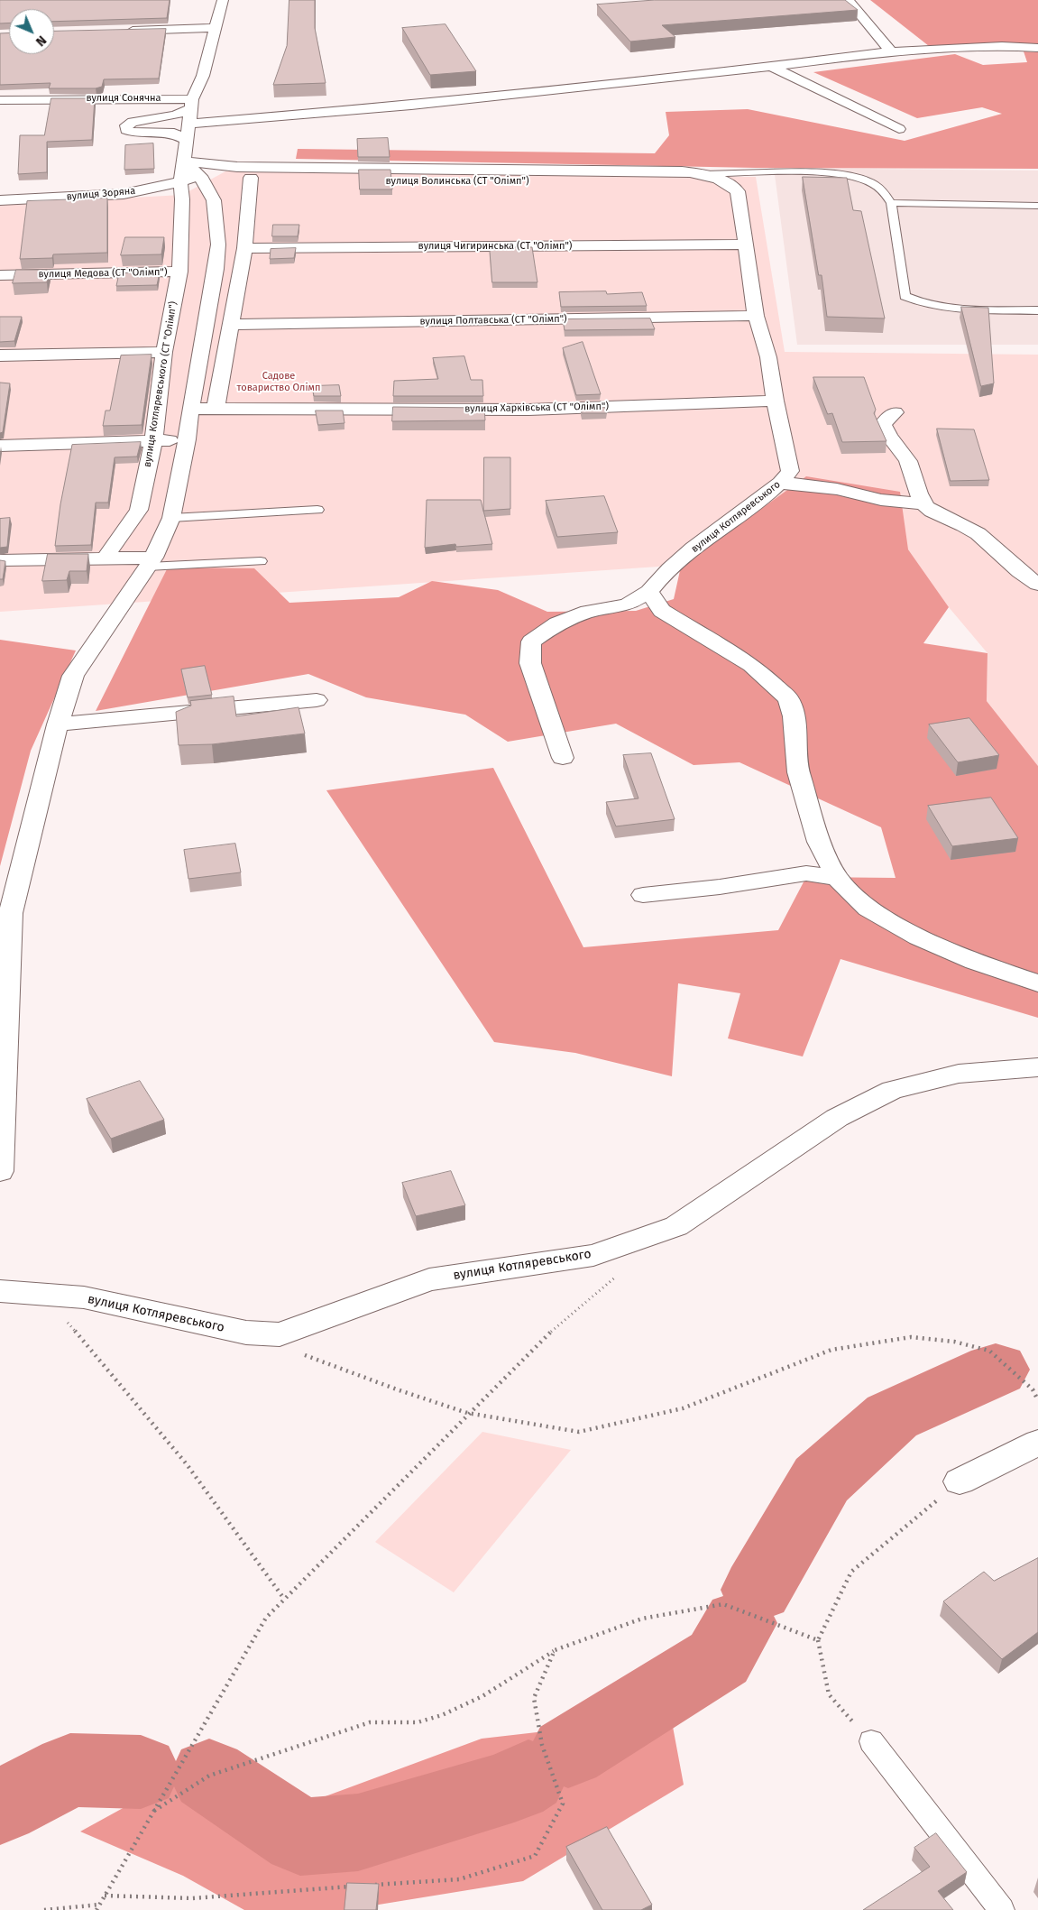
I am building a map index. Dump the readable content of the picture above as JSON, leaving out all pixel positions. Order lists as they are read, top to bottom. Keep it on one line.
{"streets":{"street":["вулиця Сонячна","вулиця Волинська (СТ \"Олімп\")","вулиця Зоряна","вулиця Чигиринська (СТ \"Олімп\")","вулиця Медова (СТ \"Олімп\")","вулиця Полтавська (СТ \"Олімп\")","вулиця Котляревського (СТ \"Олімп\")","вулиця Харківська (СТ \"Олімп\")","вулиця Котляревського"]},"crossings":[["вулиця Сонячна","вулиця Котляревського (СТ \"Олімп\")"],["вулиця Зоряна","вулиця Котляревського (СТ \"Олімп\")"],["вулиця Чигиринська (СТ \"Олімп\")","вулиця Котляревського"],["вулиця Медова (СТ \"Олімп\")","вулиця Котляревського (СТ \"Олімп\")"],["вулиця Полтавська (СТ \"Олімп\")","вулиця Котляревського"],["вулиця Харківська (СТ \"Олімп\")","вулиця Котляревського"]],"parks":["Садове товариство Олімп"],"north":"bottom right"}
